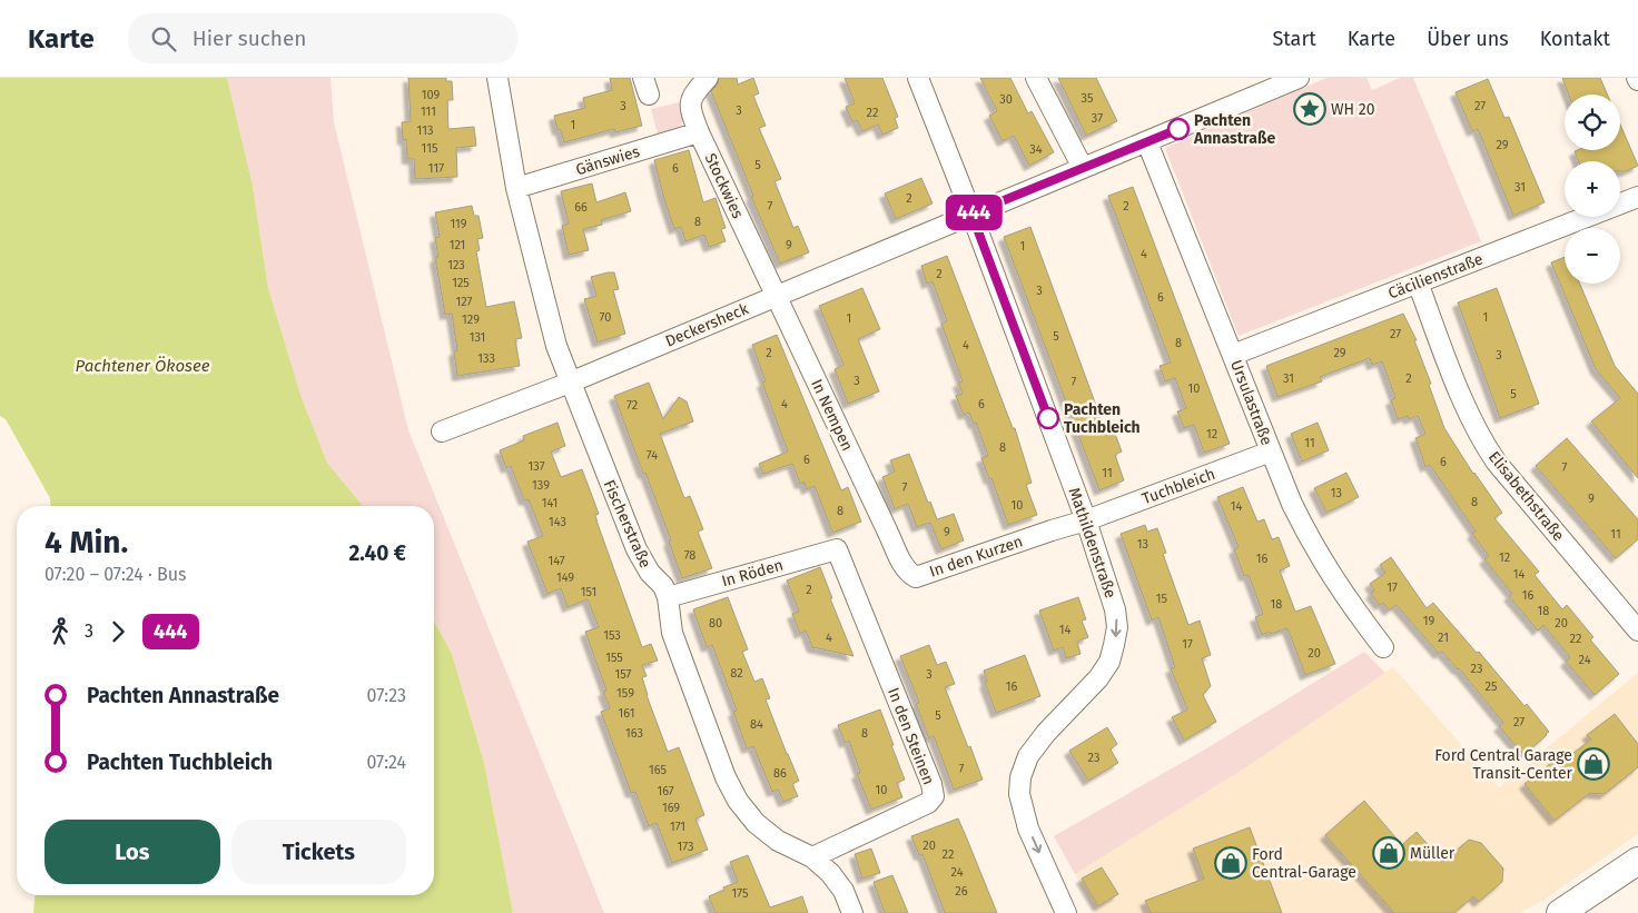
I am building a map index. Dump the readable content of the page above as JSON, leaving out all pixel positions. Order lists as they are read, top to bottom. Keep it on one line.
{"streets":{"street":["Gänswies","Stockwies","Cäcilienstraße","Deckersheck","Ursulastraße","In Nempen","Tuchbleich","Elisabethstraße","Fischerstraße","Mathildenstraße","In den Kurzen","In Röden","In den Steinen"]},"crossings":[["Gänswies","Stockwies"],["Gänswies","Fischerstraße"],["Stockwies","Deckersheck"],["Stockwies","In Nempen"],["Cäcilienstraße","Ursulastraße"],["Cäcilienstraße","Elisabethstraße"],["Deckersheck","Ursulastraße"],["Deckersheck","In Nempen"],["Deckersheck","Fischerstraße"],["Deckersheck","Mathildenstraße"],["Ursulastraße","Tuchbleich"],["In Nempen","In den Kurzen"],["Tuchbleich","Mathildenstraße"],["Tuchbleich","In den Kurzen"],["Fischerstraße","In Röden"],["Fischerstraße","In den Steinen"],["Mathildenstraße","In den Kurzen"],["In Röden","In den Steinen"]],"one_way":["Mathildenstraße"],"water":["Pachtener Ökosee"],"places":{"place":["WH 20"],"other":["Pachten Annastraße","Pachten Tuchbleich"],"shop":["Ford Central Garage Transit-Center","Müller","Ford Central-Garage"]},"lines":["bus line 444"],"house_numbers":["109","35","30","3","27","3","111","22","37","1","113","29","115","34","5","117","6","31","2","7","2","66","8","119","121","9","1","4","123","2","125","3","6","127","70","1","1","129","27","5","131","8","4","2","29","3","133","31","2","3","7","10","5","4","6","72","12","11","8","74","6","6","137","7","11","139","7","13","9","8","141","10","14","8","143","9","11","13","78","12","16","147","14","149","17","2","151","16","15","18","18","19","80","20","14","153","4","21","22","17","20","155","24","23","82","157","3","16","25","159","161","5","27","84","163","8","23","7","165","86","10","167","169","171","20","173","22","24","26","175"],"page":{"header":"Karte","search":"Hier suchen","nav":["Start","Karte","Über uns","Kontakt"],"on_map":"444","map_buttons":["+","−"],"heading":["4 Min.","07:20 – 07:24 · Bus","2.40 €"],"legs":["3","444"],"list":[{"name":"Pachten Annastraße","value":"07:23"},{"name":"Pachten Tuchbleich","value":"07:24"}],"buttons":["Los","Tickets"]}}
